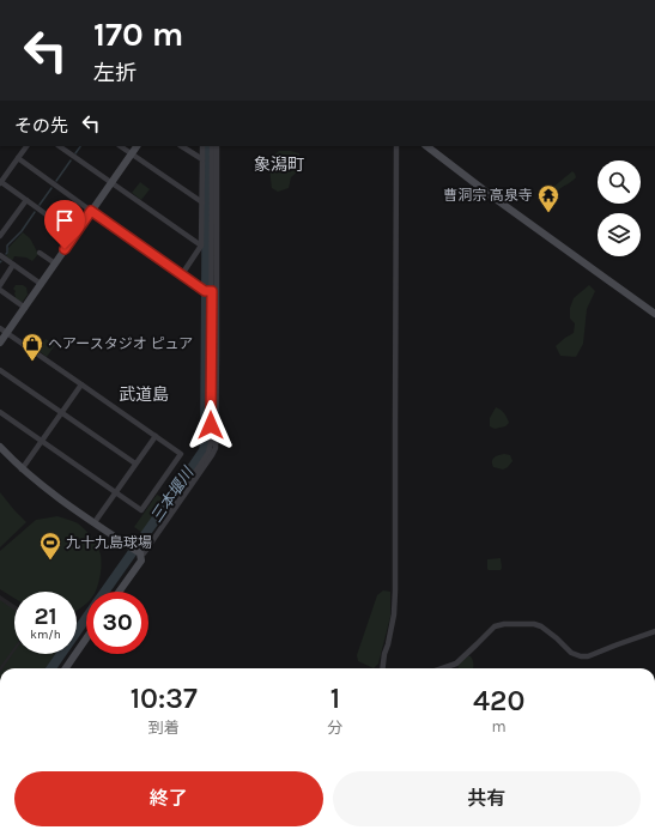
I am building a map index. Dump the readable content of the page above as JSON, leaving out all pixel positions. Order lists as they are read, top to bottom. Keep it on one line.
{"districts":["象潟町","武道島"],"water":["三本堰川"],"places":{"temple":["曹洞宗 高泉寺"],"shop":["ヘアースタジオ ピュア"],"sports":["九十九島球場"]},"page":{"turn":["170 m","左折"],"then":"その先","speed":"21 km/h","limit":"30","eta":["10:37","到着","1","分","420","m"],"buttons":["終了","共有"]}}
